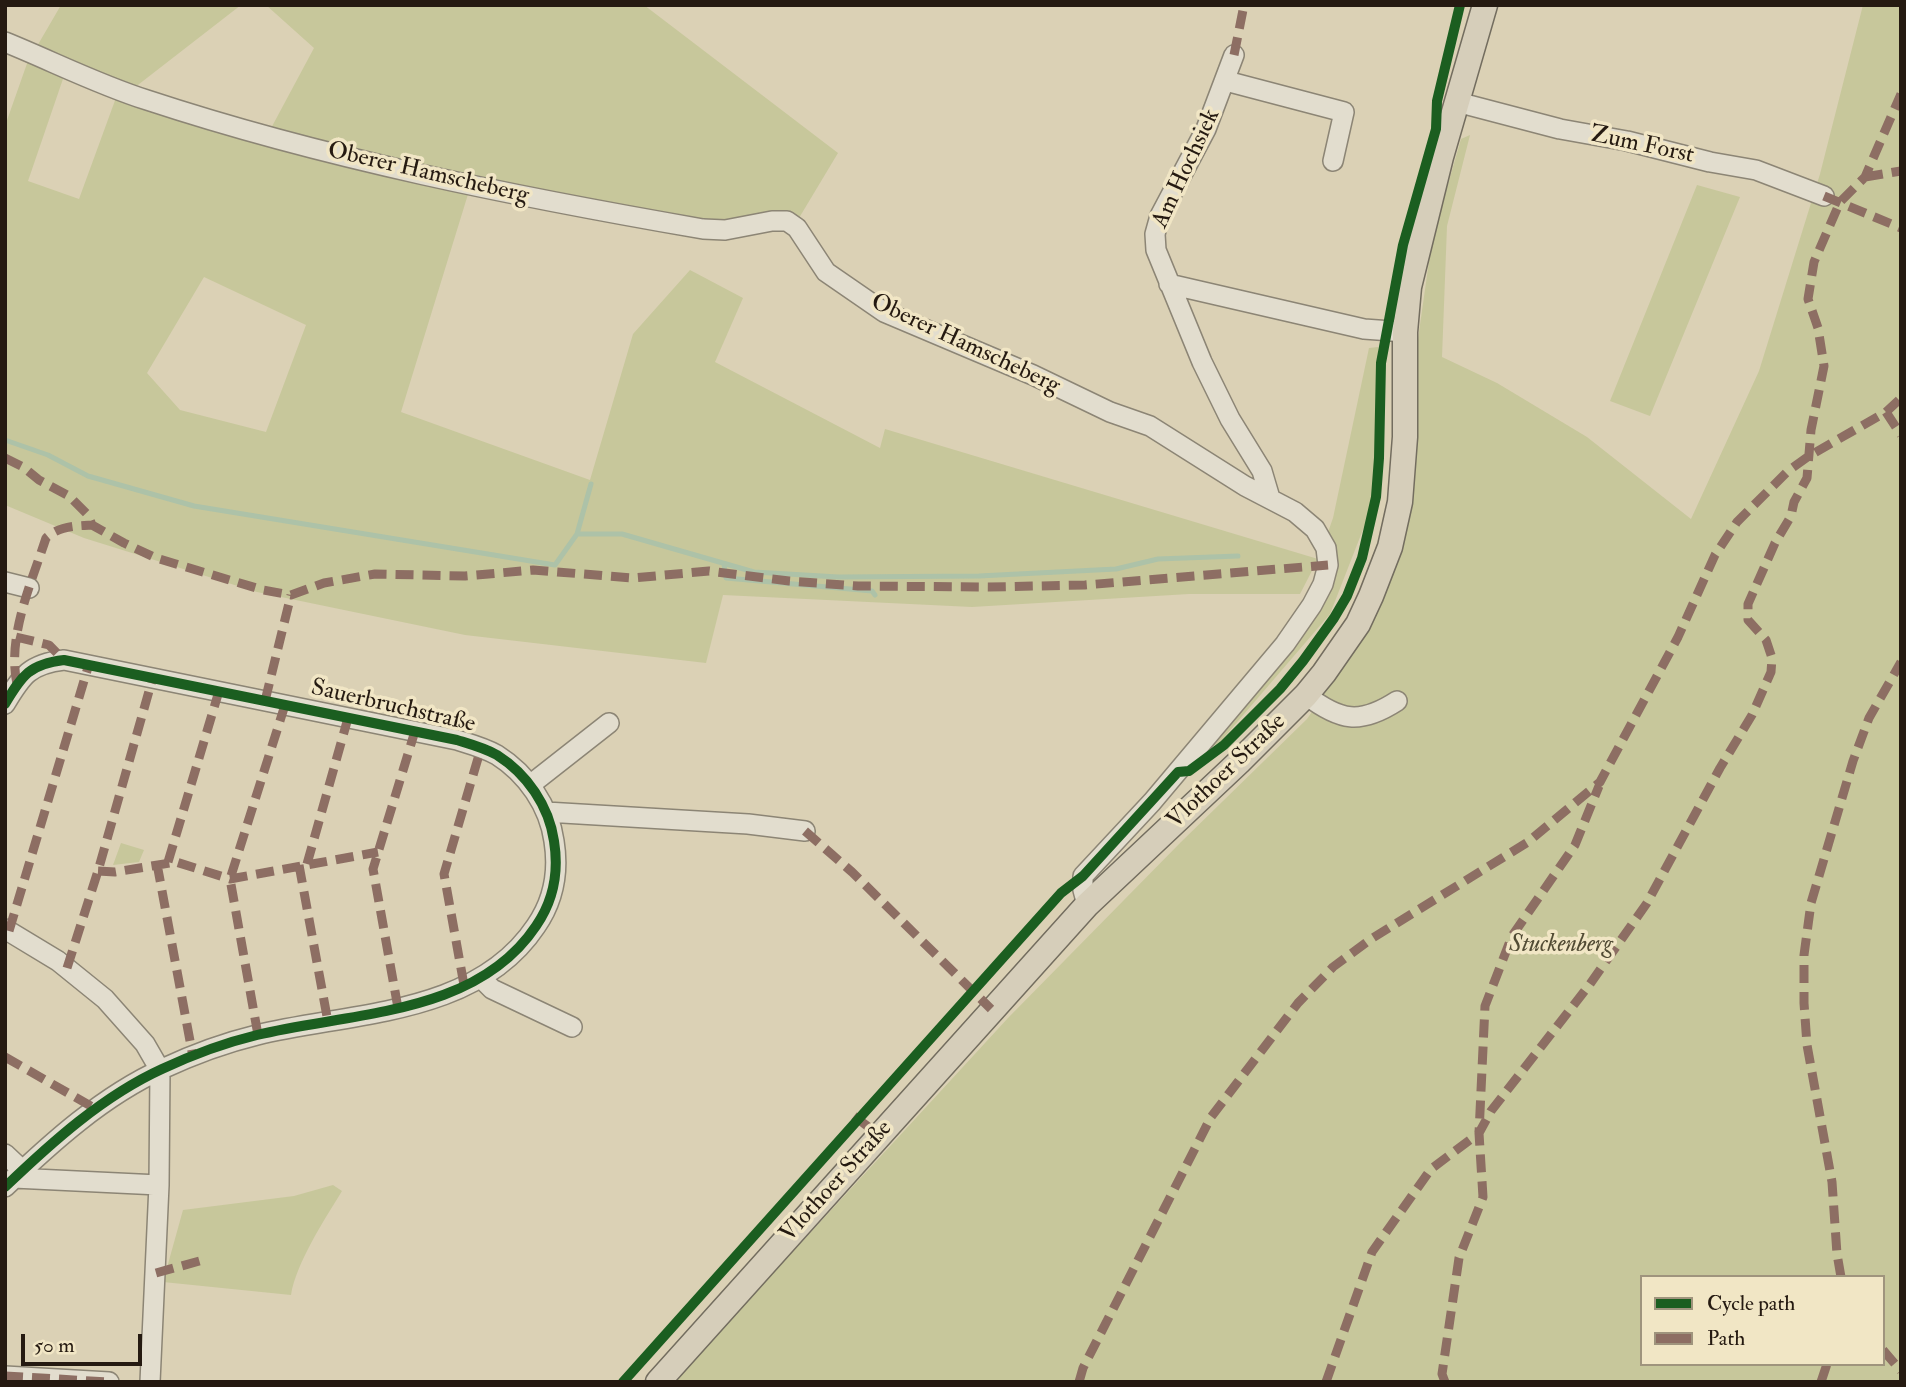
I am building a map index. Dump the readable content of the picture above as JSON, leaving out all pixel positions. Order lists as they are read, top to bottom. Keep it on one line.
{"streets":{"main road":["Vlothoer Straße"],"street":["Zum Forst","Am Hochsiek","Oberer Hamscheberg","Sauerbruchstraße"]},"crossings":[["Zum Forst","Vlothoer Straße"],["Am Hochsiek","Oberer Hamscheberg"],["Oberer Hamscheberg","Vlothoer Straße"]],"parks":["Stuckenberg"],"legend":["Cycle path","Path"],"scale_bar":"50 m"}
